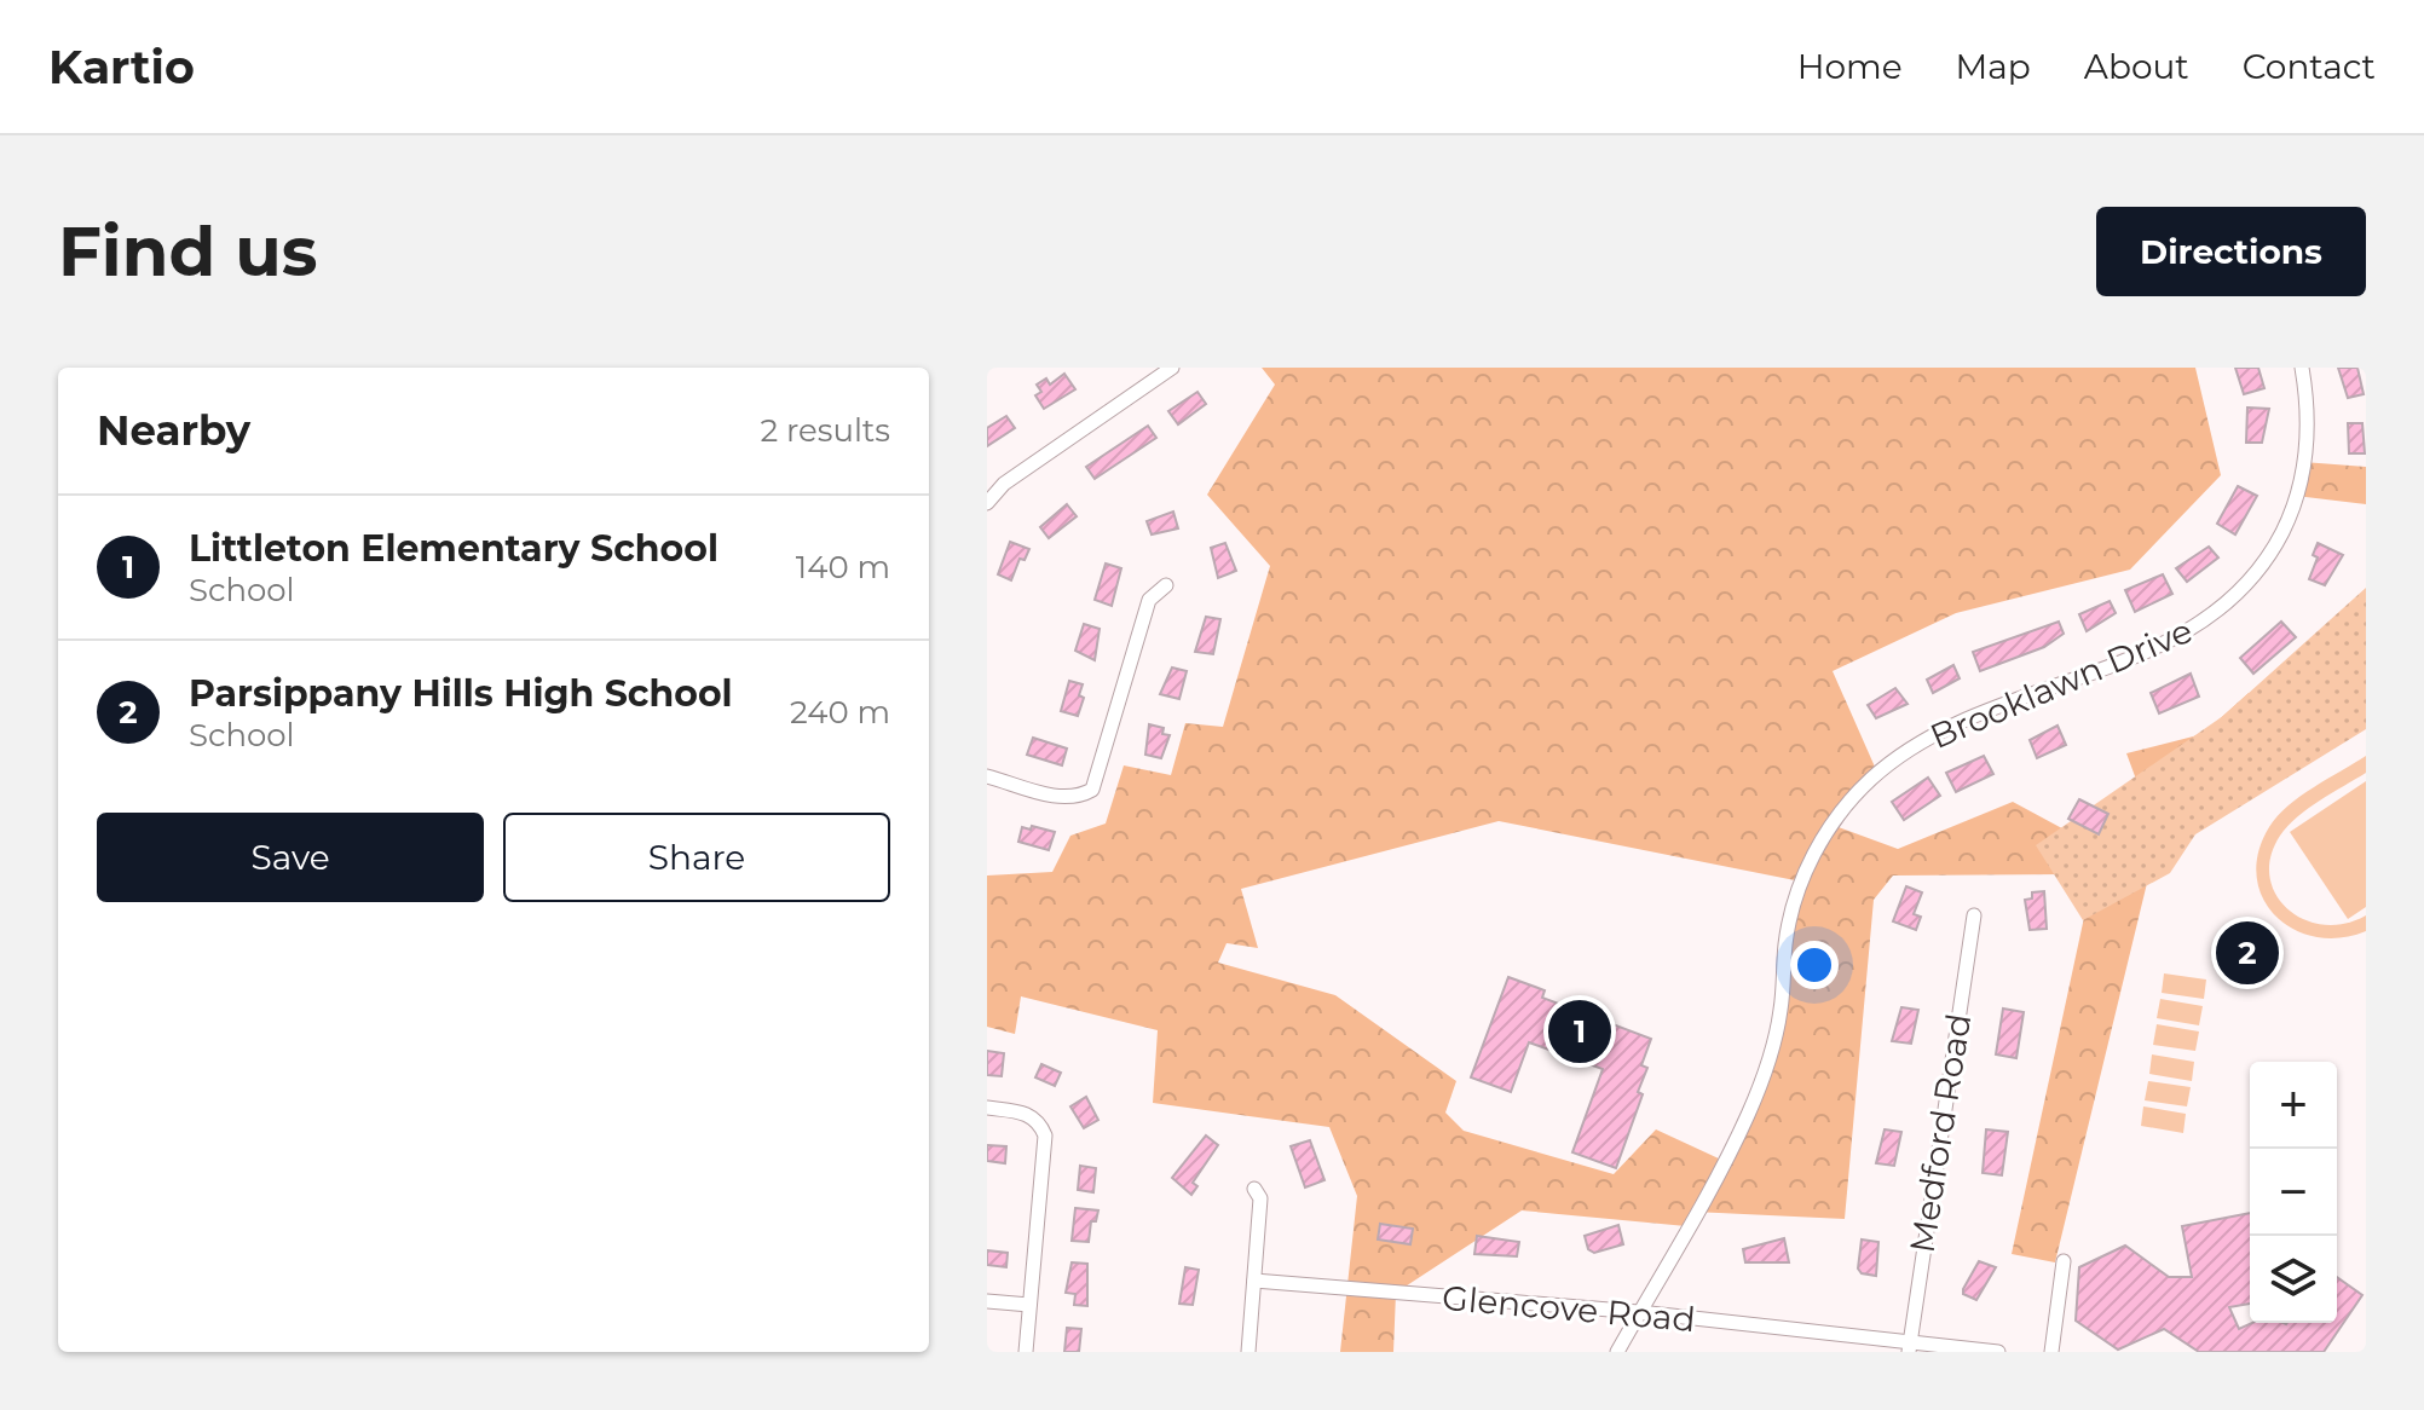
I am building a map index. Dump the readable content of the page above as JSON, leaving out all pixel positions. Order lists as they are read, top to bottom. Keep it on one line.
{"streets":{"street":["Brooklawn Drive","Medford Road","Glencove Road"]},"crossings":[["Brooklawn Drive","Glencove Road"],["Medford Road","Glencove Road"]],"page":{"header":"Kartio","nav":["Home","Map","About","Contact"],"buttons":["Directions",["Save","Share"]],"title":"Find us","heading":["Nearby","2 results"],"list":[{"mark":"1","name":"Littleton Elementary School","note":"School","value":"140 m"},{"mark":"2","name":"Parsippany Hills High School","note":"School","value":"240 m"}],"pins":["2","1"],"map_buttons":["+","−"]}}
